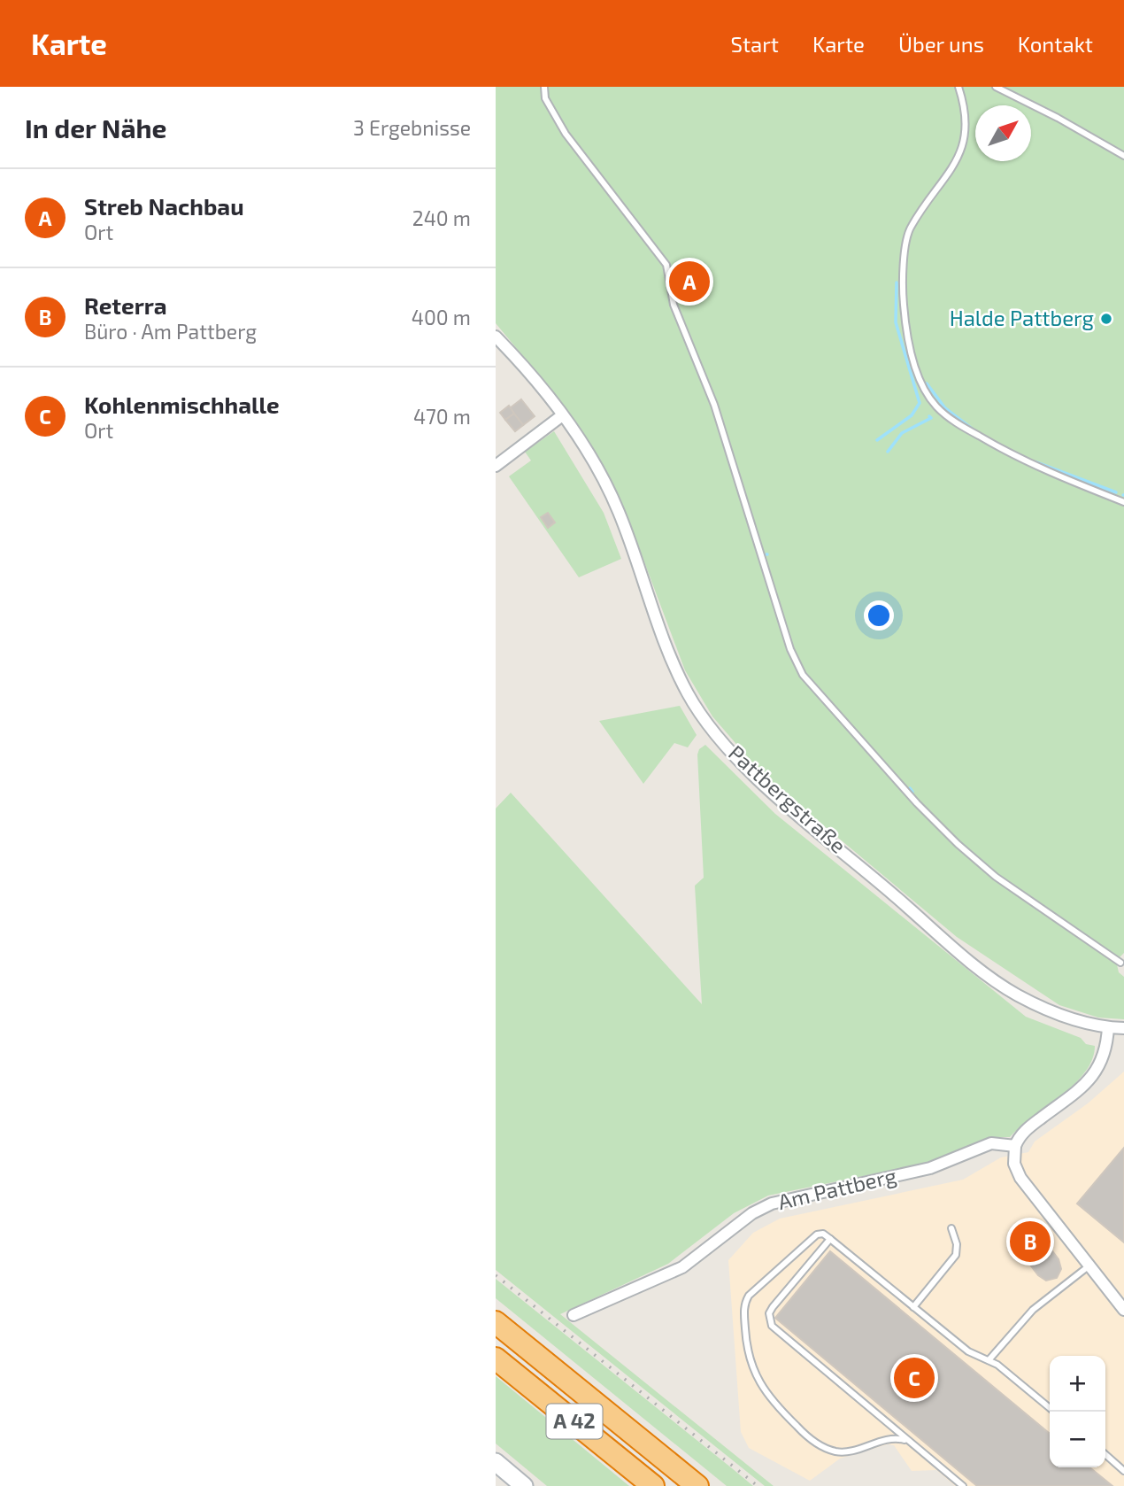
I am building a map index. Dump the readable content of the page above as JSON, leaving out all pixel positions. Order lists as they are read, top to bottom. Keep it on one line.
{"streets":{"highway":["A 42"],"street":["Pattbergstraße","Am Pattberg"]},"places":["Halde Pattberg"],"north":"top right","page":{"header":"Karte","nav":["Start","Karte","Über uns","Kontakt"],"heading":["In der Nähe","3 Ergebnisse"],"list":[{"mark":"A","name":"Streb Nachbau","note":"Ort","value":"240 m"},{"mark":"B","name":"Reterra","note":"Büro · Am Pattberg","value":"400 m"},{"mark":"C","name":"Kohlenmischhalle","note":"Ort","value":"470 m"}],"pins":["A","B","C"],"map_buttons":["+","−"]}}
